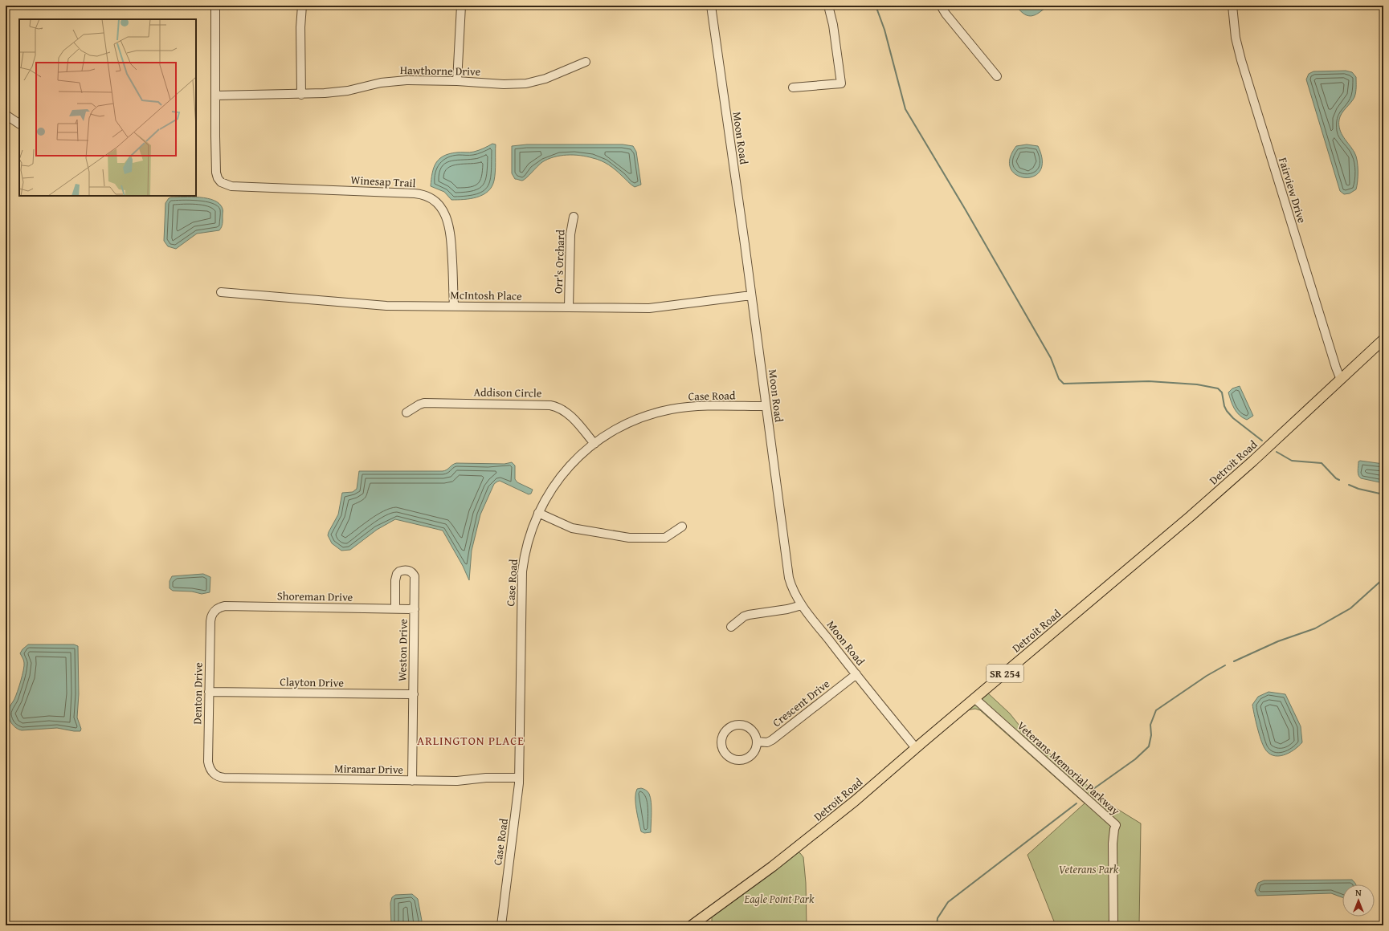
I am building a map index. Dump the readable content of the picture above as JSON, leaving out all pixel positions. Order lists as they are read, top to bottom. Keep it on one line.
{"streets":{"main road":["Detroit Road","SR 254"],"street":["Hawthorne Drive","Moon Road","Winesap Trail","Fairview Drive","Orr's Orchard","McIntosh Place","Addison Circle","Case Road","Shoreman Drive","Weston Drive","Clayton Drive","Denton Drive","Crescent Drive","Veterans Memorial Parkway","Miramar Drive"]},"crossings":[["Hawthorne Drive","Winesap Trail"],["Moon Road","McIntosh Place"],["Moon Road","Case Road"],["Moon Road","Detroit Road"],["Moon Road","Crescent Drive"],["Winesap Trail","McIntosh Place"],["Fairview Drive","Detroit Road"],["Orr's Orchard","McIntosh Place"],["Addison Circle","Case Road"],["Case Road","Miramar Drive"],["Detroit Road","Veterans Memorial Parkway"],["Shoreman Drive","Weston Drive"],["Shoreman Drive","Denton Drive"],["Weston Drive","Clayton Drive"],["Weston Drive","Miramar Drive"],["Clayton Drive","Denton Drive"],["Denton Drive","Miramar Drive"]],"districts":["ARLINGTON PLACE"],"parks":["Veterans Park","Eagle Point Park"],"north":"top"}
